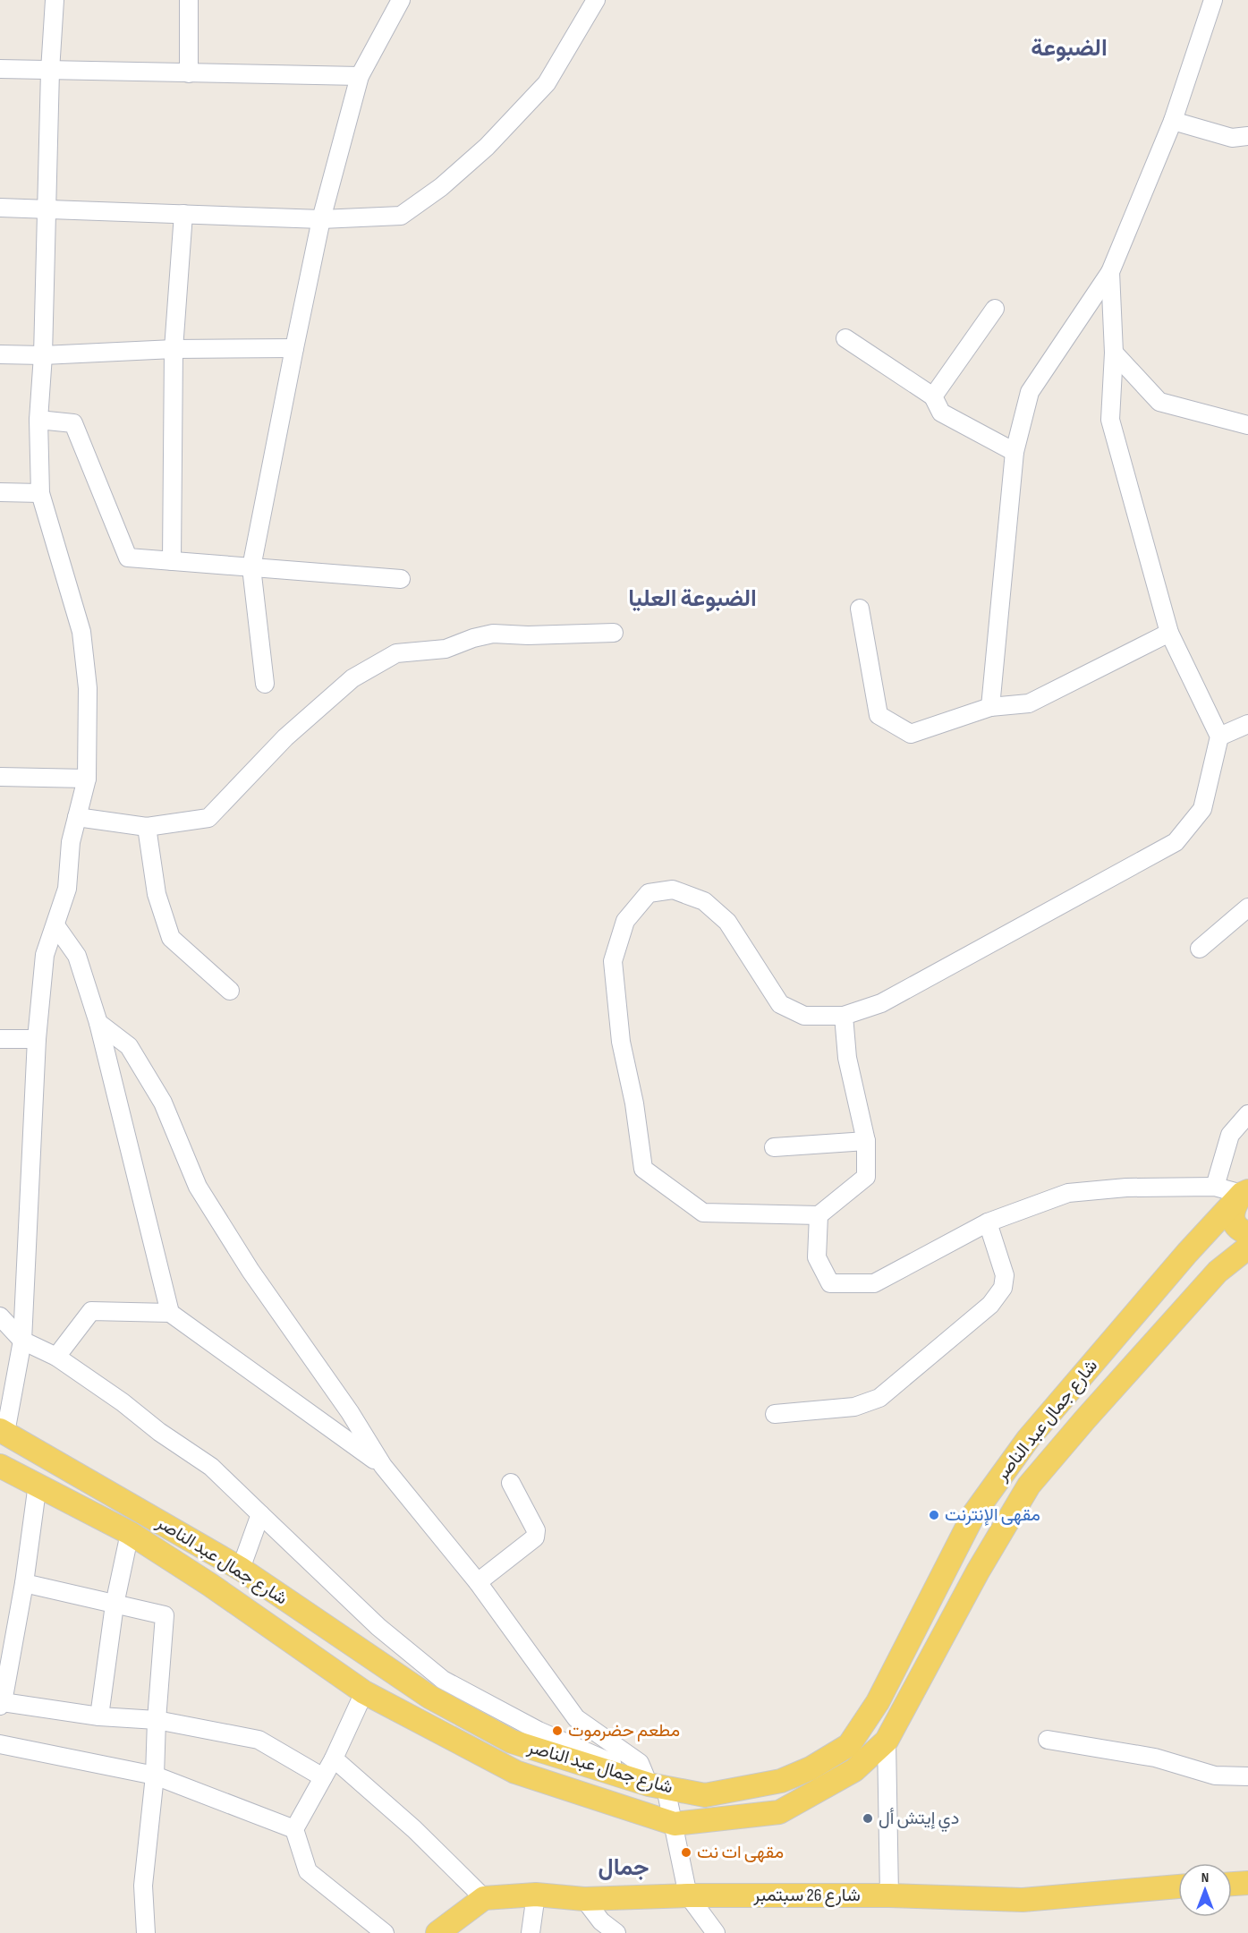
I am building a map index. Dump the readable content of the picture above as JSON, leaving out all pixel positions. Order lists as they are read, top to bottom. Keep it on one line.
{"streets":{"main road":["شارع جمال عبد الناصر","شارع 26 سبتمبر"]},"districts":["الضبوعة","الضبوعة العليا","جمال"],"places":["مقهى الإنترنت","مطعم حضرموت","دي إيتش أل","مقهى ات نت"],"north":"top"}
